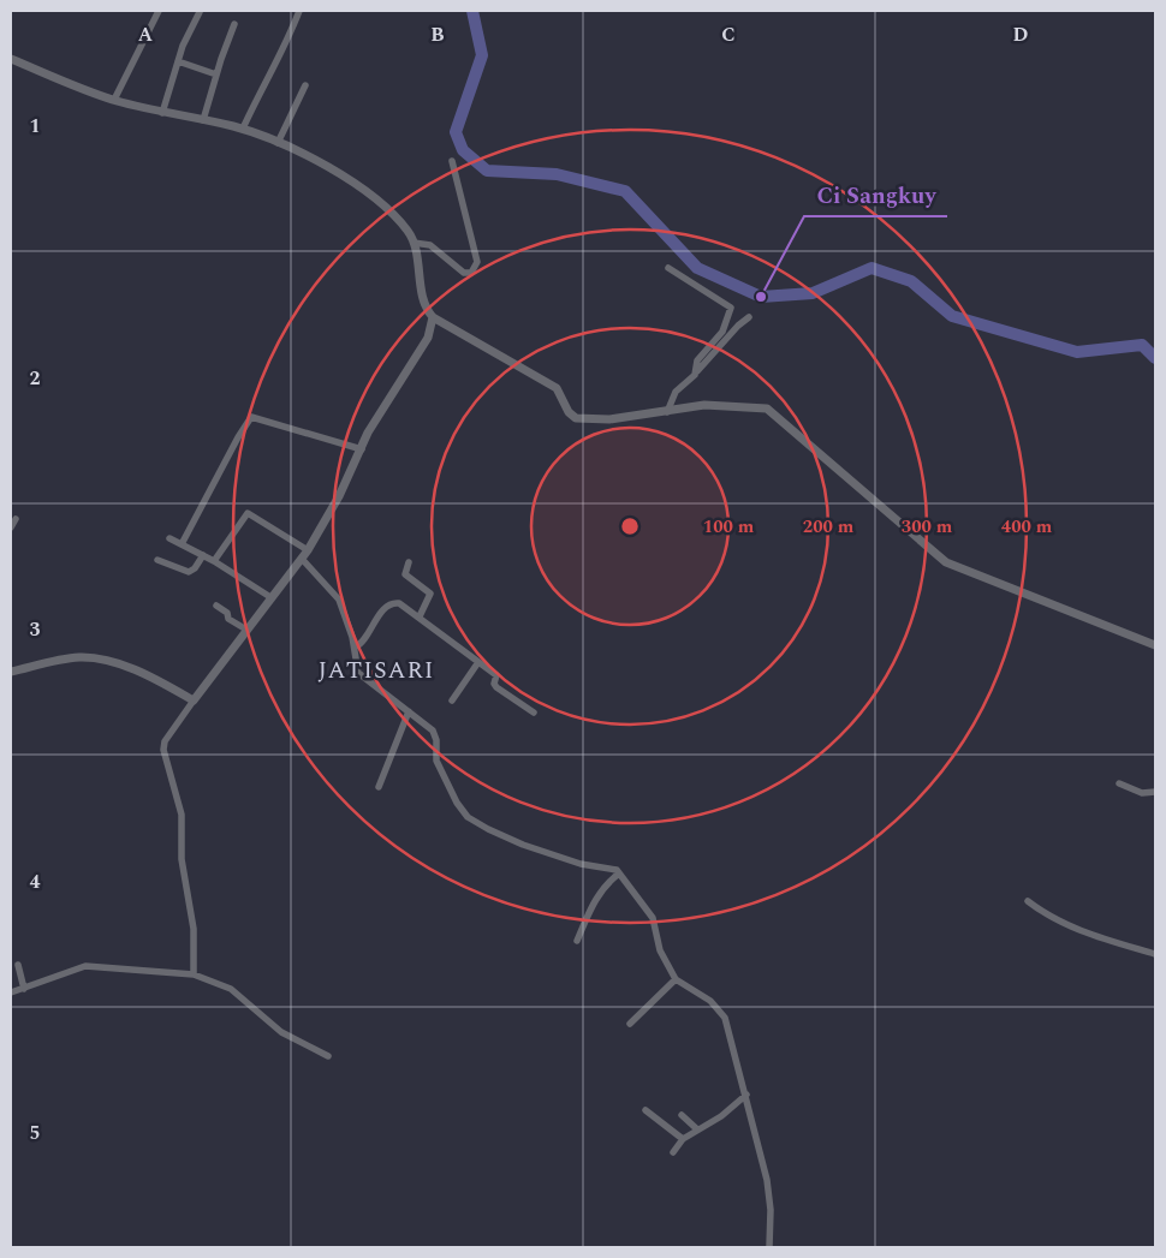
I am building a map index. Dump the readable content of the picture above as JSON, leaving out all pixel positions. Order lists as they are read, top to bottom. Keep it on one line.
{"districts":["JATISARI"],"places":["Ci Sangkuy"],"grid":{"columns":["A","B","C","D"],"rows":["1","2","3","4","5"]},"rings":["100 m","200 m","300 m","400 m"]}
